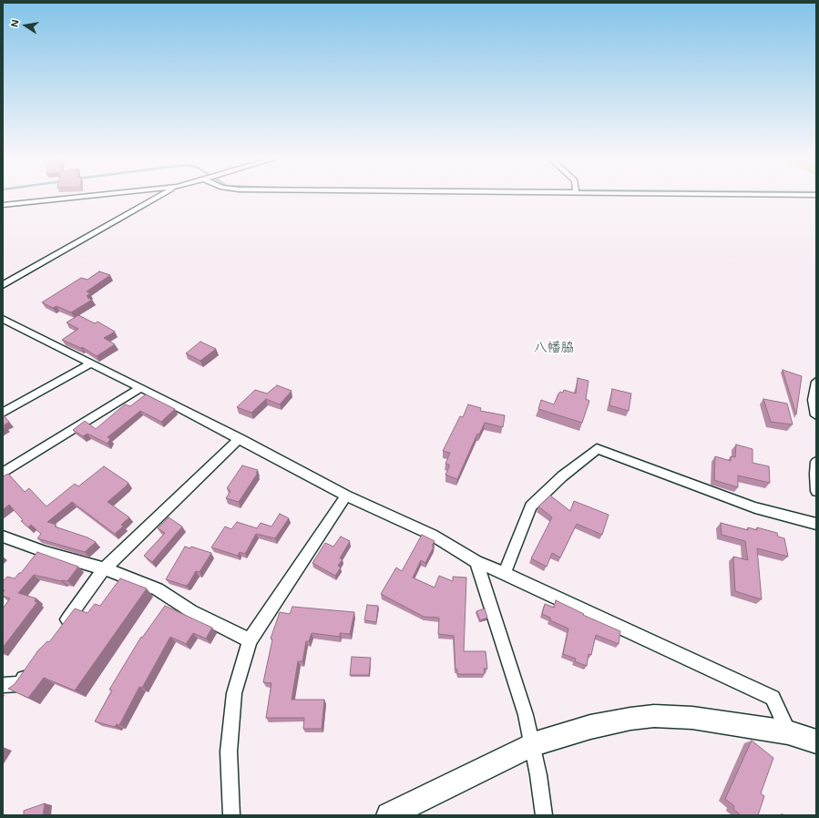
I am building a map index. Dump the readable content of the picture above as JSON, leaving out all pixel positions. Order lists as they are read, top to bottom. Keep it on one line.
{"districts":["八幡脇"],"north":"left"}
